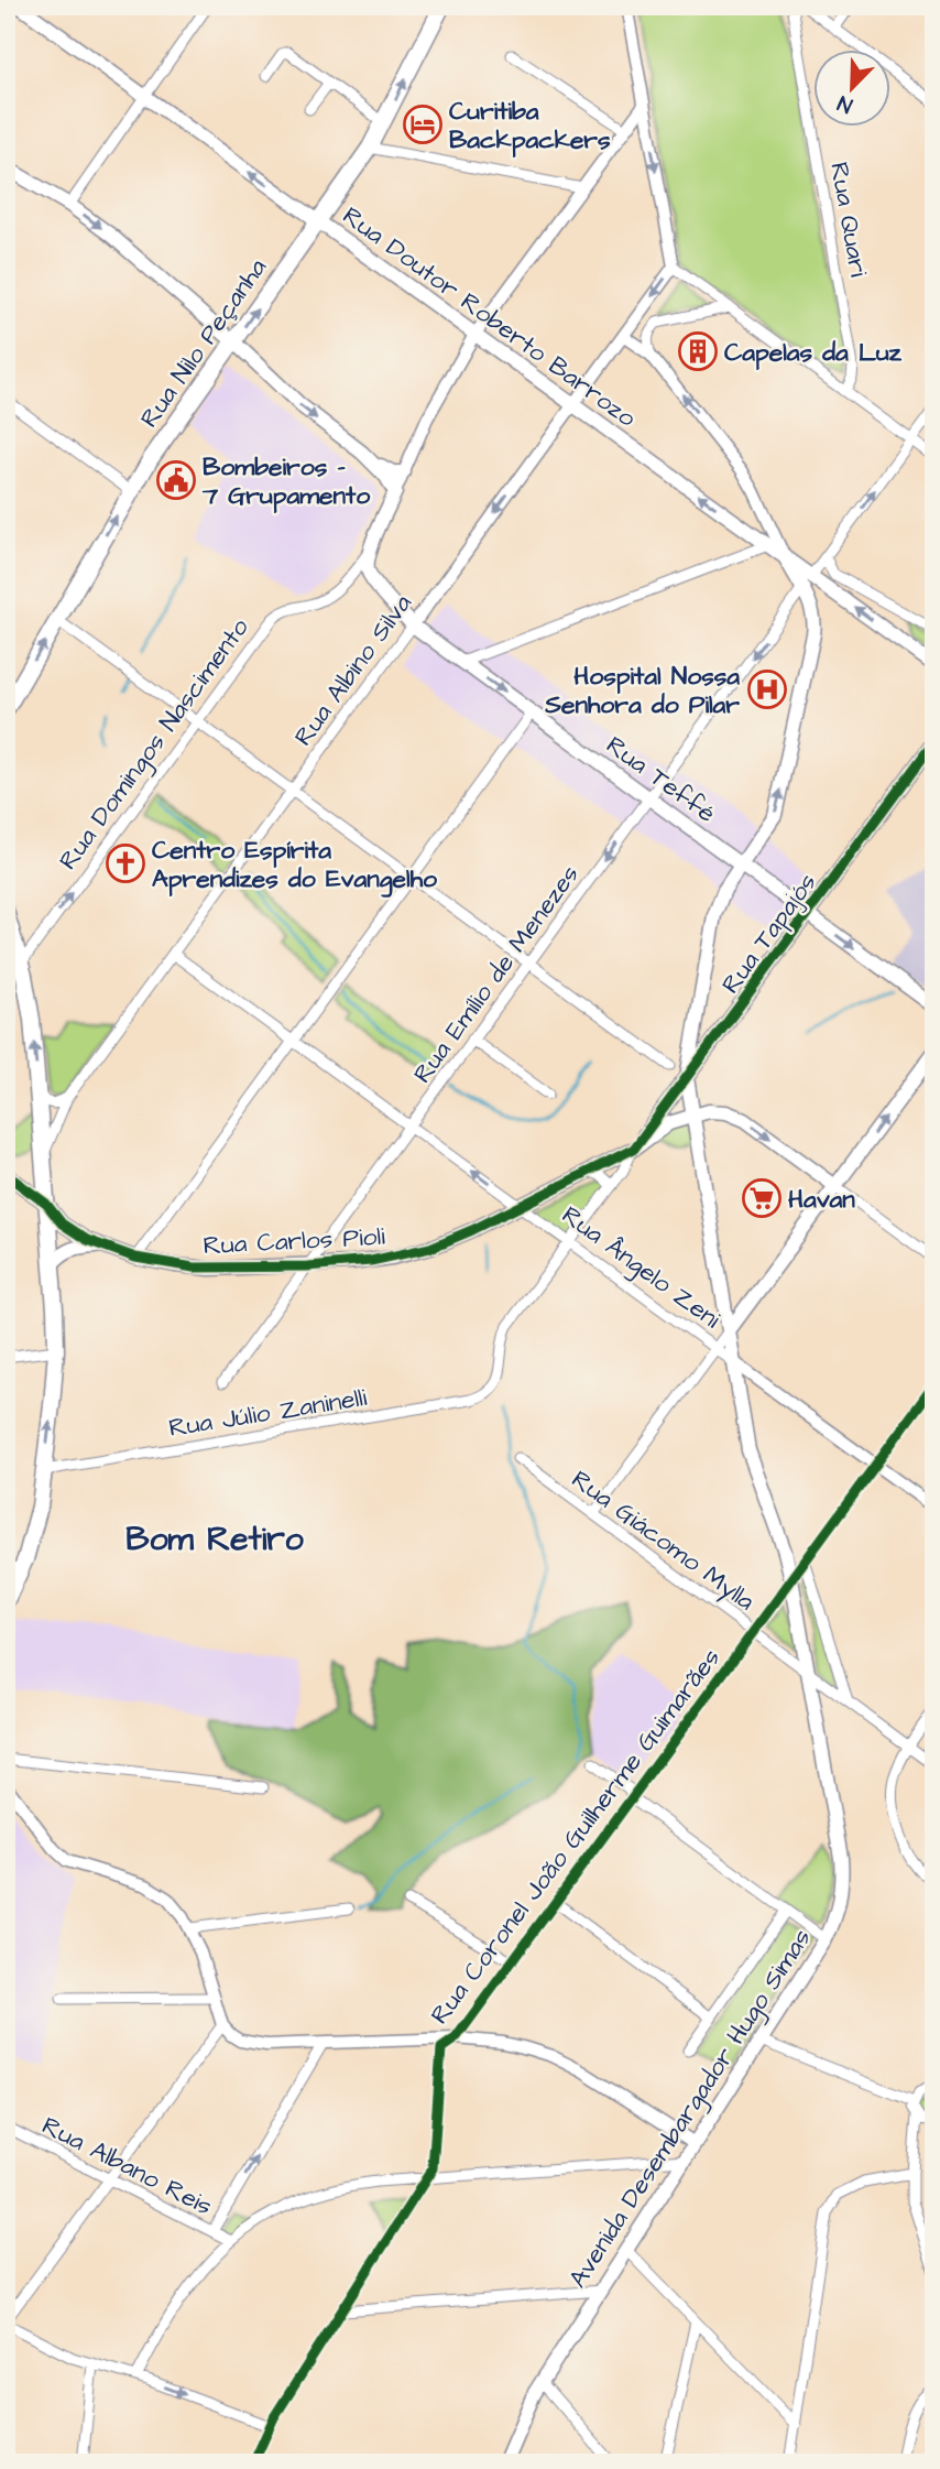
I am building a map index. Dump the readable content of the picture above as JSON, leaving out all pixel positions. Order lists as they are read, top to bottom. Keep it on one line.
{"streets":{"main road":["Rua Doutor Roberto Barrozo","Rua Nilo Peçanha","Rua Domingos Nascimento","Rua Teffé","Rua Tapajós","Rua Carlos Pioli","Avenida Desembargador Hugo Simas"],"street":["Rua Quari","Rua Albino Silva","Rua Emílio de Menezes","Rua Ângelo Zeni","Rua Júlio Zaninelli","Rua Giácomo Mylla","Rua Coronel João Guilherme Guimarães","Rua Albano Reis"]},"crossings":[["Rua Doutor Roberto Barrozo","Rua Nilo Peçanha"],["Rua Doutor Roberto Barrozo","Rua Albino Silva"],["Rua Doutor Roberto Barrozo","Rua Domingos Nascimento"],["Rua Doutor Roberto Barrozo","Avenida Desembargador Hugo Simas"],["Rua Albino Silva","Rua Teffé"],["Rua Albino Silva","Rua Ângelo Zeni"],["Rua Domingos Nascimento","Rua Teffé"],["Rua Teffé","Rua Tapajós"],["Rua Teffé","Rua Emílio de Menezes"],["Rua Teffé","Avenida Desembargador Hugo Simas"],["Rua Tapajós","Rua Carlos Pioli"],["Rua Tapajós","Rua Ângelo Zeni"],["Rua Tapajós","Rua Júlio Zaninelli"],["Rua Tapajós","Avenida Desembargador Hugo Simas"],["Rua Emílio de Menezes","Rua Carlos Pioli"],["Rua Emílio de Menezes","Rua Ângelo Zeni"],["Rua Emílio de Menezes","Avenida Desembargador Hugo Simas"],["Rua Carlos Pioli","Rua Ângelo Zeni"],["Rua Carlos Pioli","Avenida Desembargador Hugo Simas"],["Rua Ângelo Zeni","Rua Coronel João Guilherme Guimarães"],["Rua Ângelo Zeni","Avenida Desembargador Hugo Simas"],["Rua Giácomo Mylla","Rua Coronel João Guilherme Guimarães"],["Rua Giácomo Mylla","Avenida Desembargador Hugo Simas"],["Rua Coronel João Guilherme Guimarães","Avenida Desembargador Hugo Simas"]],"one_way":["Rua Doutor Roberto Barrozo","Rua Nilo Peçanha","Rua Emílio de Menezes"],"districts":["Bom Retiro"],"places":{"hotel":["Curitiba Backpackers"],"building":["Capelas da Luz"],"public building":["Bombeiros - 7 Grupamento"],"hospital":["Hospital Nossa Senhora do Pilar"],"church":["Centro Espírita Aprendizes do Evangelho"],"supermarket":["Havan"]},"north":"bottom left"}
